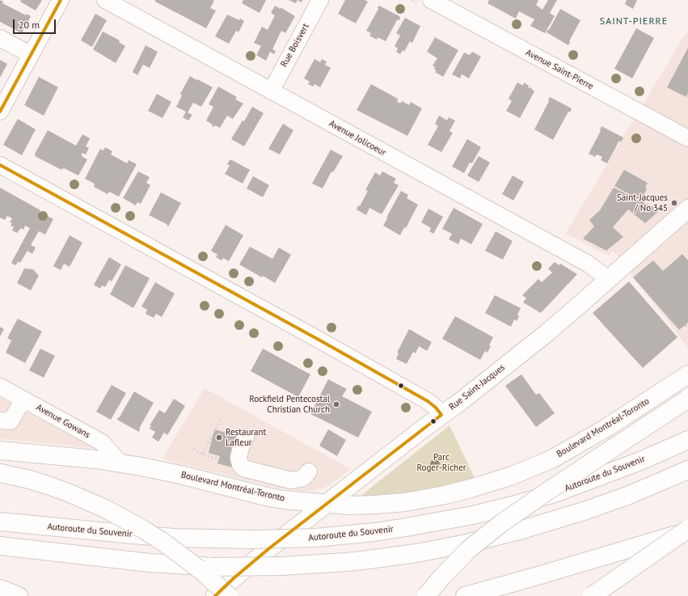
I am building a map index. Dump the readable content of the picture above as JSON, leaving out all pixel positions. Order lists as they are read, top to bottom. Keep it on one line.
{"streets":{"main road":["Rue Saint-Jacques","Boulevard Montréal-Toronto","Autoroute du Souvenir"],"street":["Rue Boisvert","Avenue Saint-Pierre","Avenue Jolicoeur","Avenue Gowans"]},"crossings":[["Rue Boisvert","Avenue Jolicoeur"],["Avenue Jolicoeur","Rue Saint-Jacques"],["Rue Saint-Jacques","Boulevard Montréal-Toronto"],["Avenue Gowans","Boulevard Montréal-Toronto"]],"districts":["SAINT-PIERRE"],"parks":["Parc Roger-Richer"],"places":["Saint-Jacques / No 345","Rockfield Pentecostal Christian Church","Restaurant Lafleur"],"scale_bar":"20 m"}
